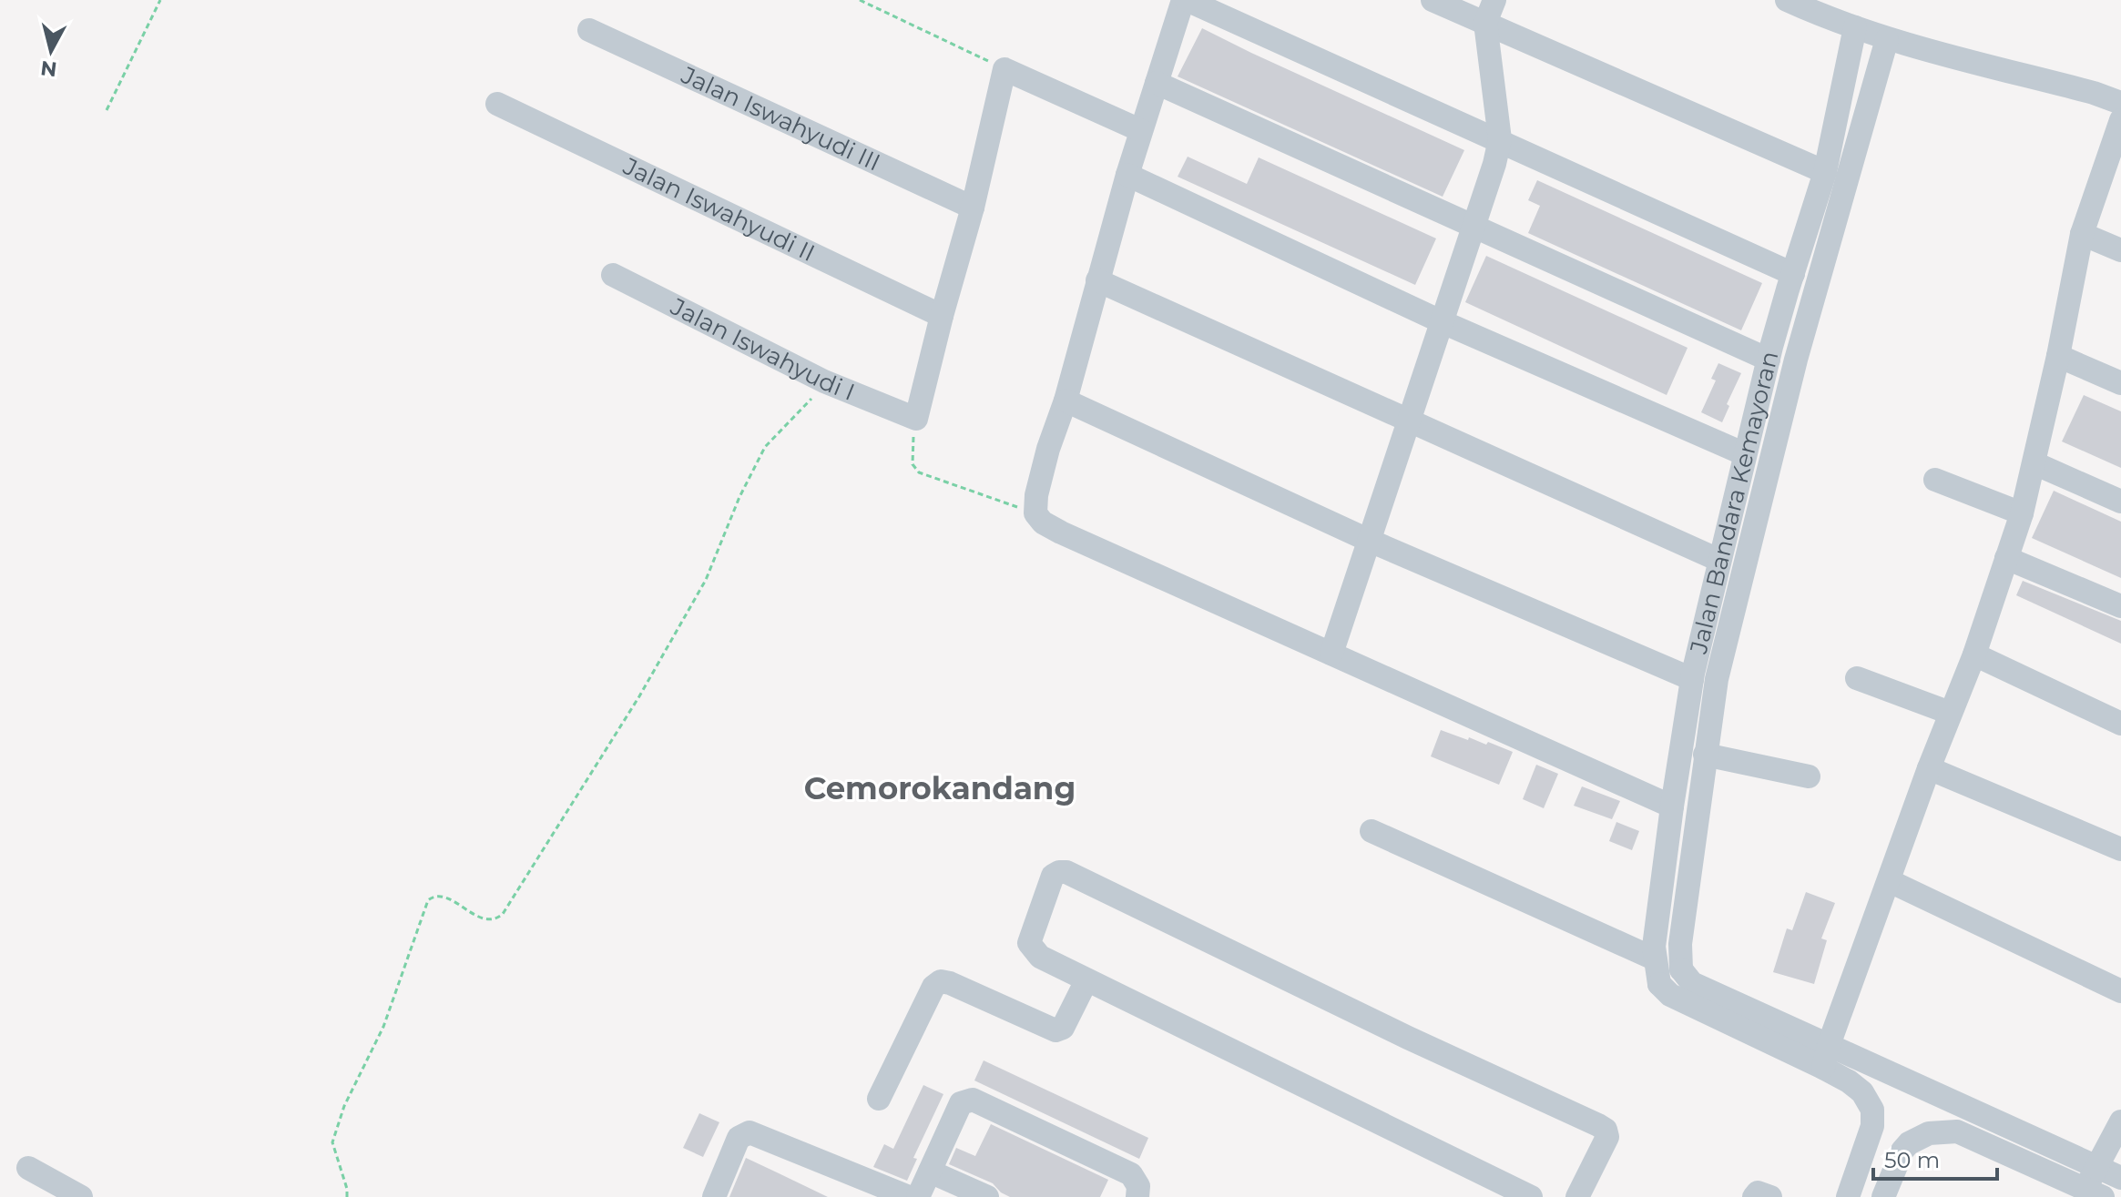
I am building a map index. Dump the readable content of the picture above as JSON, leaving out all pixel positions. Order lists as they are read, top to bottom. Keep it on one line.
{"streets":{"street":["Jalan Iswahyudi III","Jalan Iswahyudi II","Jalan Iswahyudi I","Jalan Bandara Kemayoran"]},"districts":["Cemorokandang"],"scale_bar":"50 m","north":"bottom"}
